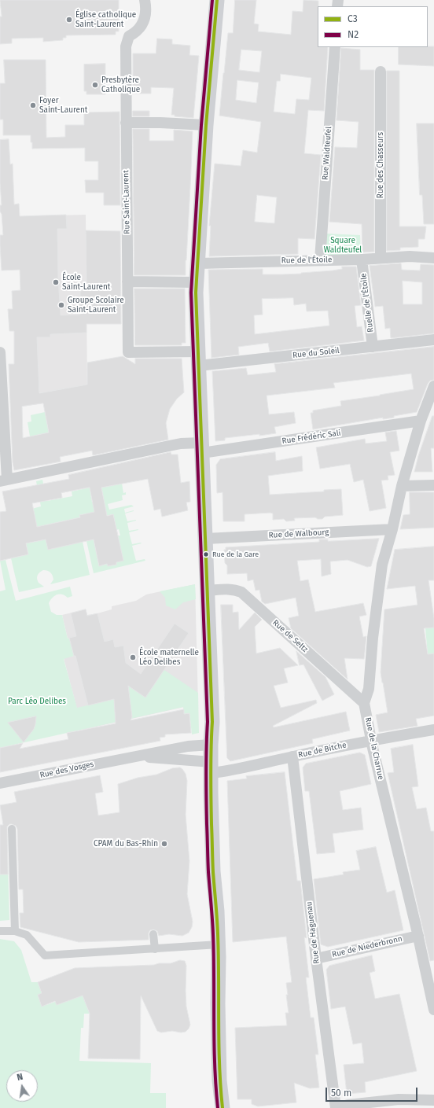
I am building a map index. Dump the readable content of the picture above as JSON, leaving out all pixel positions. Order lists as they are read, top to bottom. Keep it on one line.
{"streets":{"street":["Rue Waldteufel","Rue des Chasseurs","Rue Saint-Laurent","Rue de l'Étoile","Ruelle de l'Étoile","Rue du Soleil","Rue Frédéric Sali","Rue de Walbourg","Rue de Seltz","Rue de la Charrue","Rue de Bitche","Rue des Vosges","Rue de Haguenau","Rue de Niederbronn"]},"crossings":[["Rue Waldteufel","Rue de l'Étoile"],["Rue des Chasseurs","Rue de l'Étoile"],["Rue Saint-Laurent","Rue du Soleil"],["Rue de l'Étoile","Ruelle de l'Étoile"],["Ruelle de l'Étoile","Rue du Soleil"],["Rue Frédéric Sali","Rue de la Charrue"],["Rue de Walbourg","Rue de la Charrue"],["Rue de Seltz","Rue de la Charrue"],["Rue de la Charrue","Rue de Bitche"],["Rue de la Charrue","Rue de Niederbronn"],["Rue de Bitche","Rue des Vosges"],["Rue de Bitche","Rue de Haguenau"],["Rue de Haguenau","Rue de Niederbronn"]],"parks":["Square Waldteufel","Parc Léo Delibes"],"places":["Église catholique Saint-Laurent","Presbytère Catholique","Foyer Saint-Laurent","École Saint-Laurent","Groupe Scolaire Saint-Laurent","Rue de la Gare","École maternelle Léo Delibes","CPAM du Bas-Rhin"],"lines":["transit line C3","transit line N2"],"legend":["C3","N2"],"scale_bar":"50 m","north":"top"}
